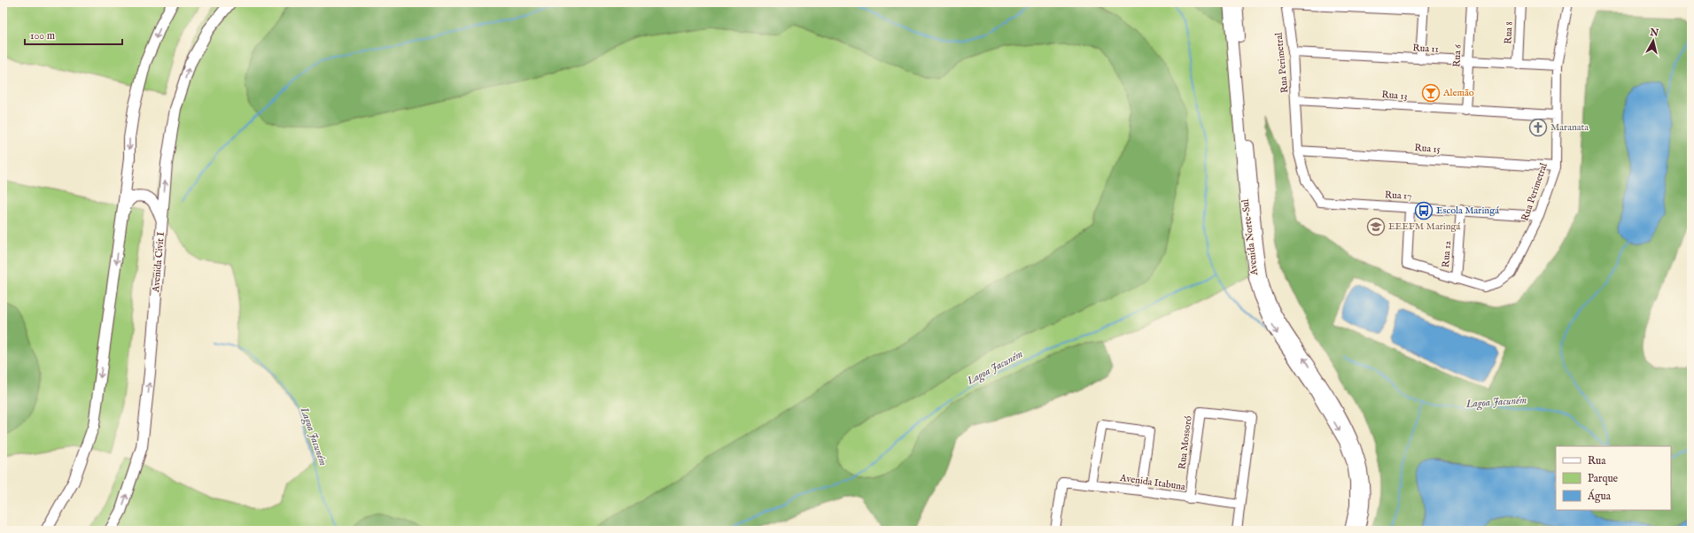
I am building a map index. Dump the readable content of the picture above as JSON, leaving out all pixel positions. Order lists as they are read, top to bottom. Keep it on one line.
{"streets":{"main road":["Avenida Norte-Sul","Avenida Civit I"],"street":["Rua 8","Rua 11","Rua 6","Rua Perimetral","Rua 13","Rua 15","Rua 17","Rua 12","Rua Mossoró","Avenida Itabuna"]},"crossings":[["Rua 8","Rua 11"],["Rua 11","Rua 6"],["Rua 11","Rua Perimetral"],["Rua 6","Rua 13"],["Rua Perimetral","Rua 13"],["Rua Perimetral","Rua 15"],["Rua Perimetral","Rua 17"],["Rua Perimetral","Rua 12"],["Rua 17","Rua 12"],["Rua Mossoró","Avenida Itabuna"]],"water":["Lagoa Jacuném"],"places":{"bar":["Alemão"],"church":["Maranata"],"bus stop":["Escola Maringá"],"school or university":["EEEFM Maringá"]},"legend":["Rua","Parque","Água"],"scale_bar":"100 m","north":"top"}
